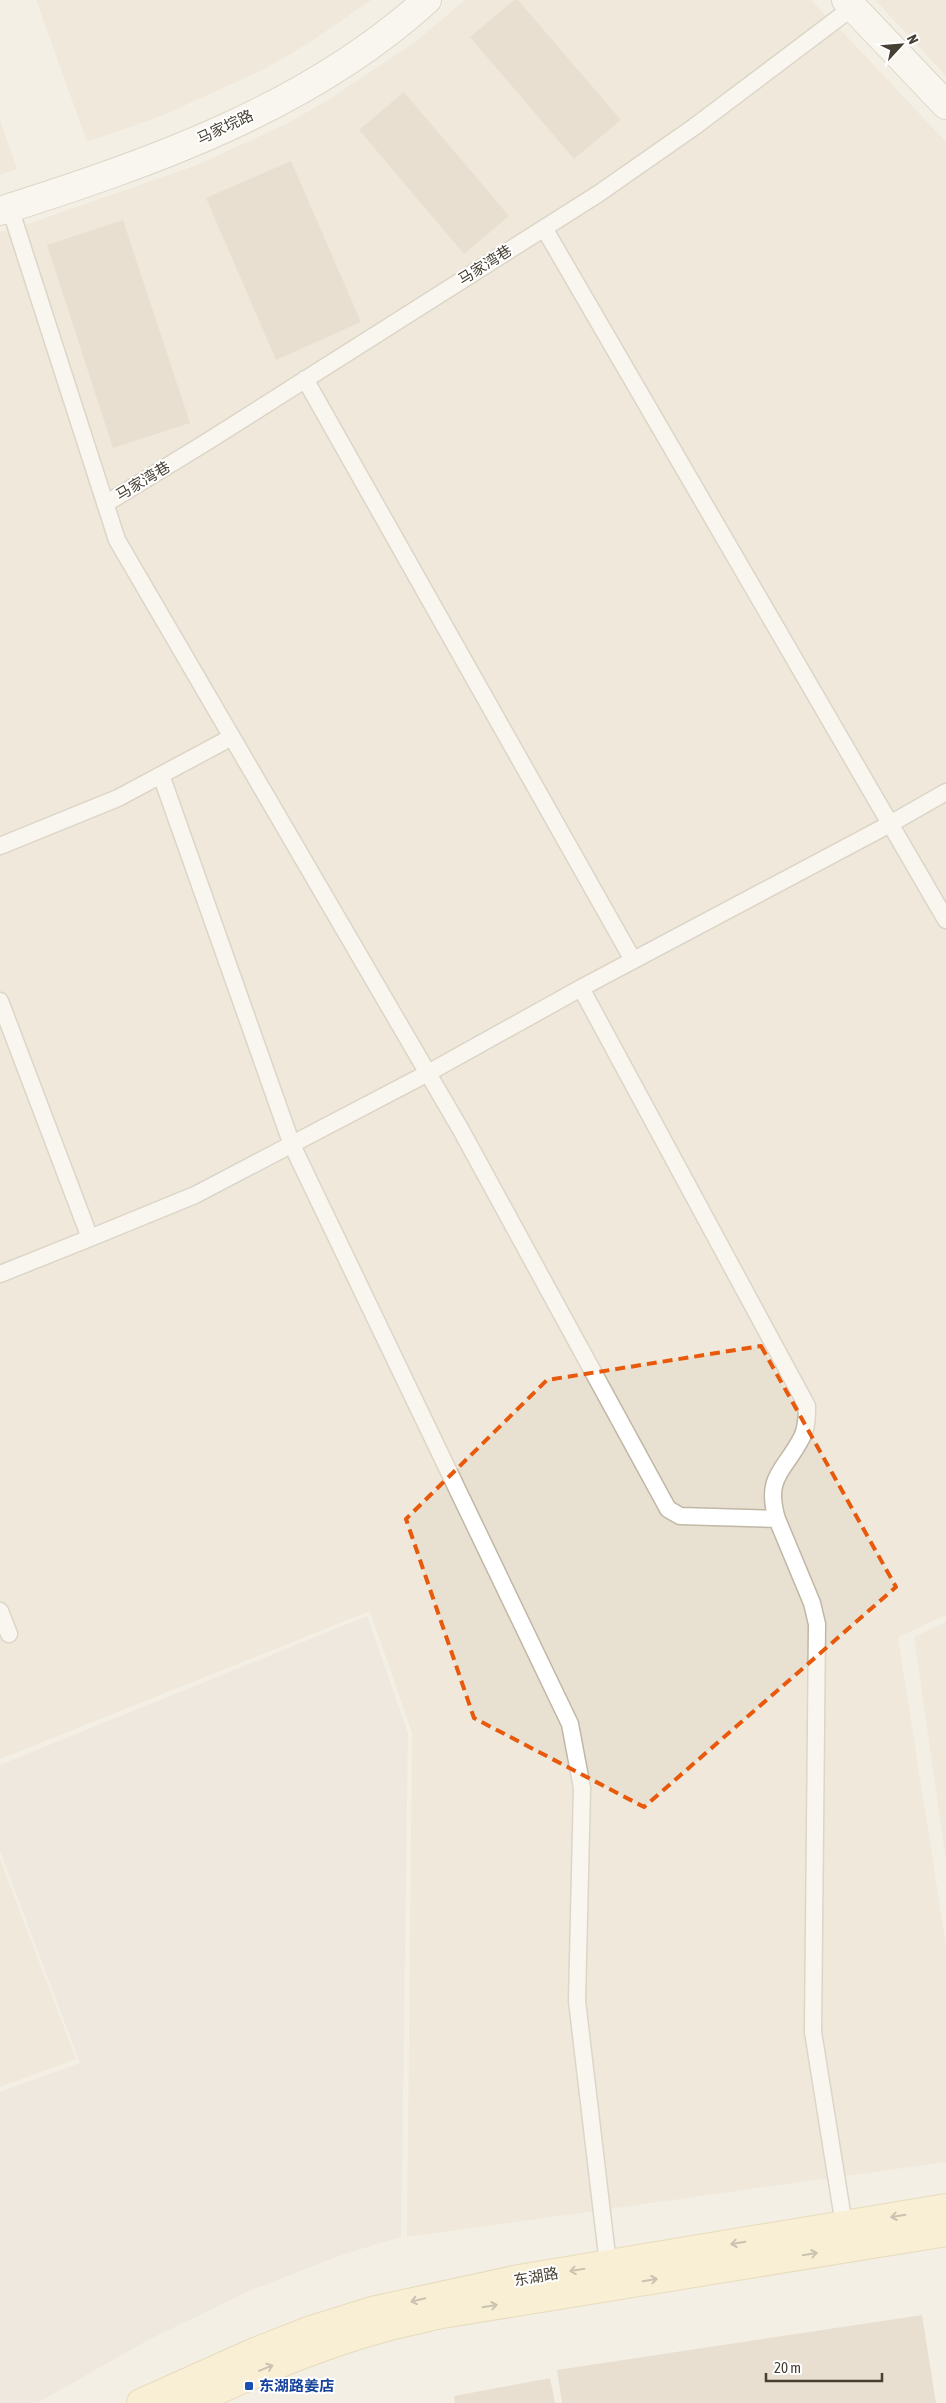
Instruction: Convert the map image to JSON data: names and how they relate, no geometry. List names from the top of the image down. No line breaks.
{"streets":{"main road":["东湖路"],"street":["马家垸路"],"lane":["马家湾巷"]},"places":{"transit":["东湖路姜店"]},"scale_bar":"20 m","north":"top right"}
